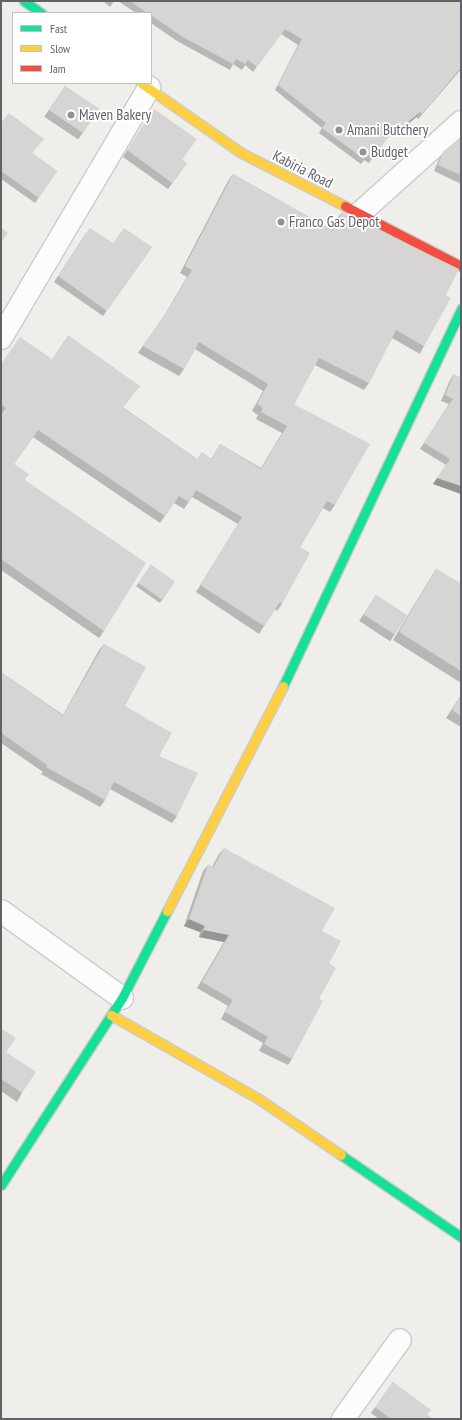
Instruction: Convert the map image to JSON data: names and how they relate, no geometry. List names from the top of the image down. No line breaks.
{"streets":{"street":["Kabiria Road"]},"places":["Maven Bakery","Amani Butchery","Budget","Franco Gas Depot"],"legend":["Fast","Slow","Jam"]}
